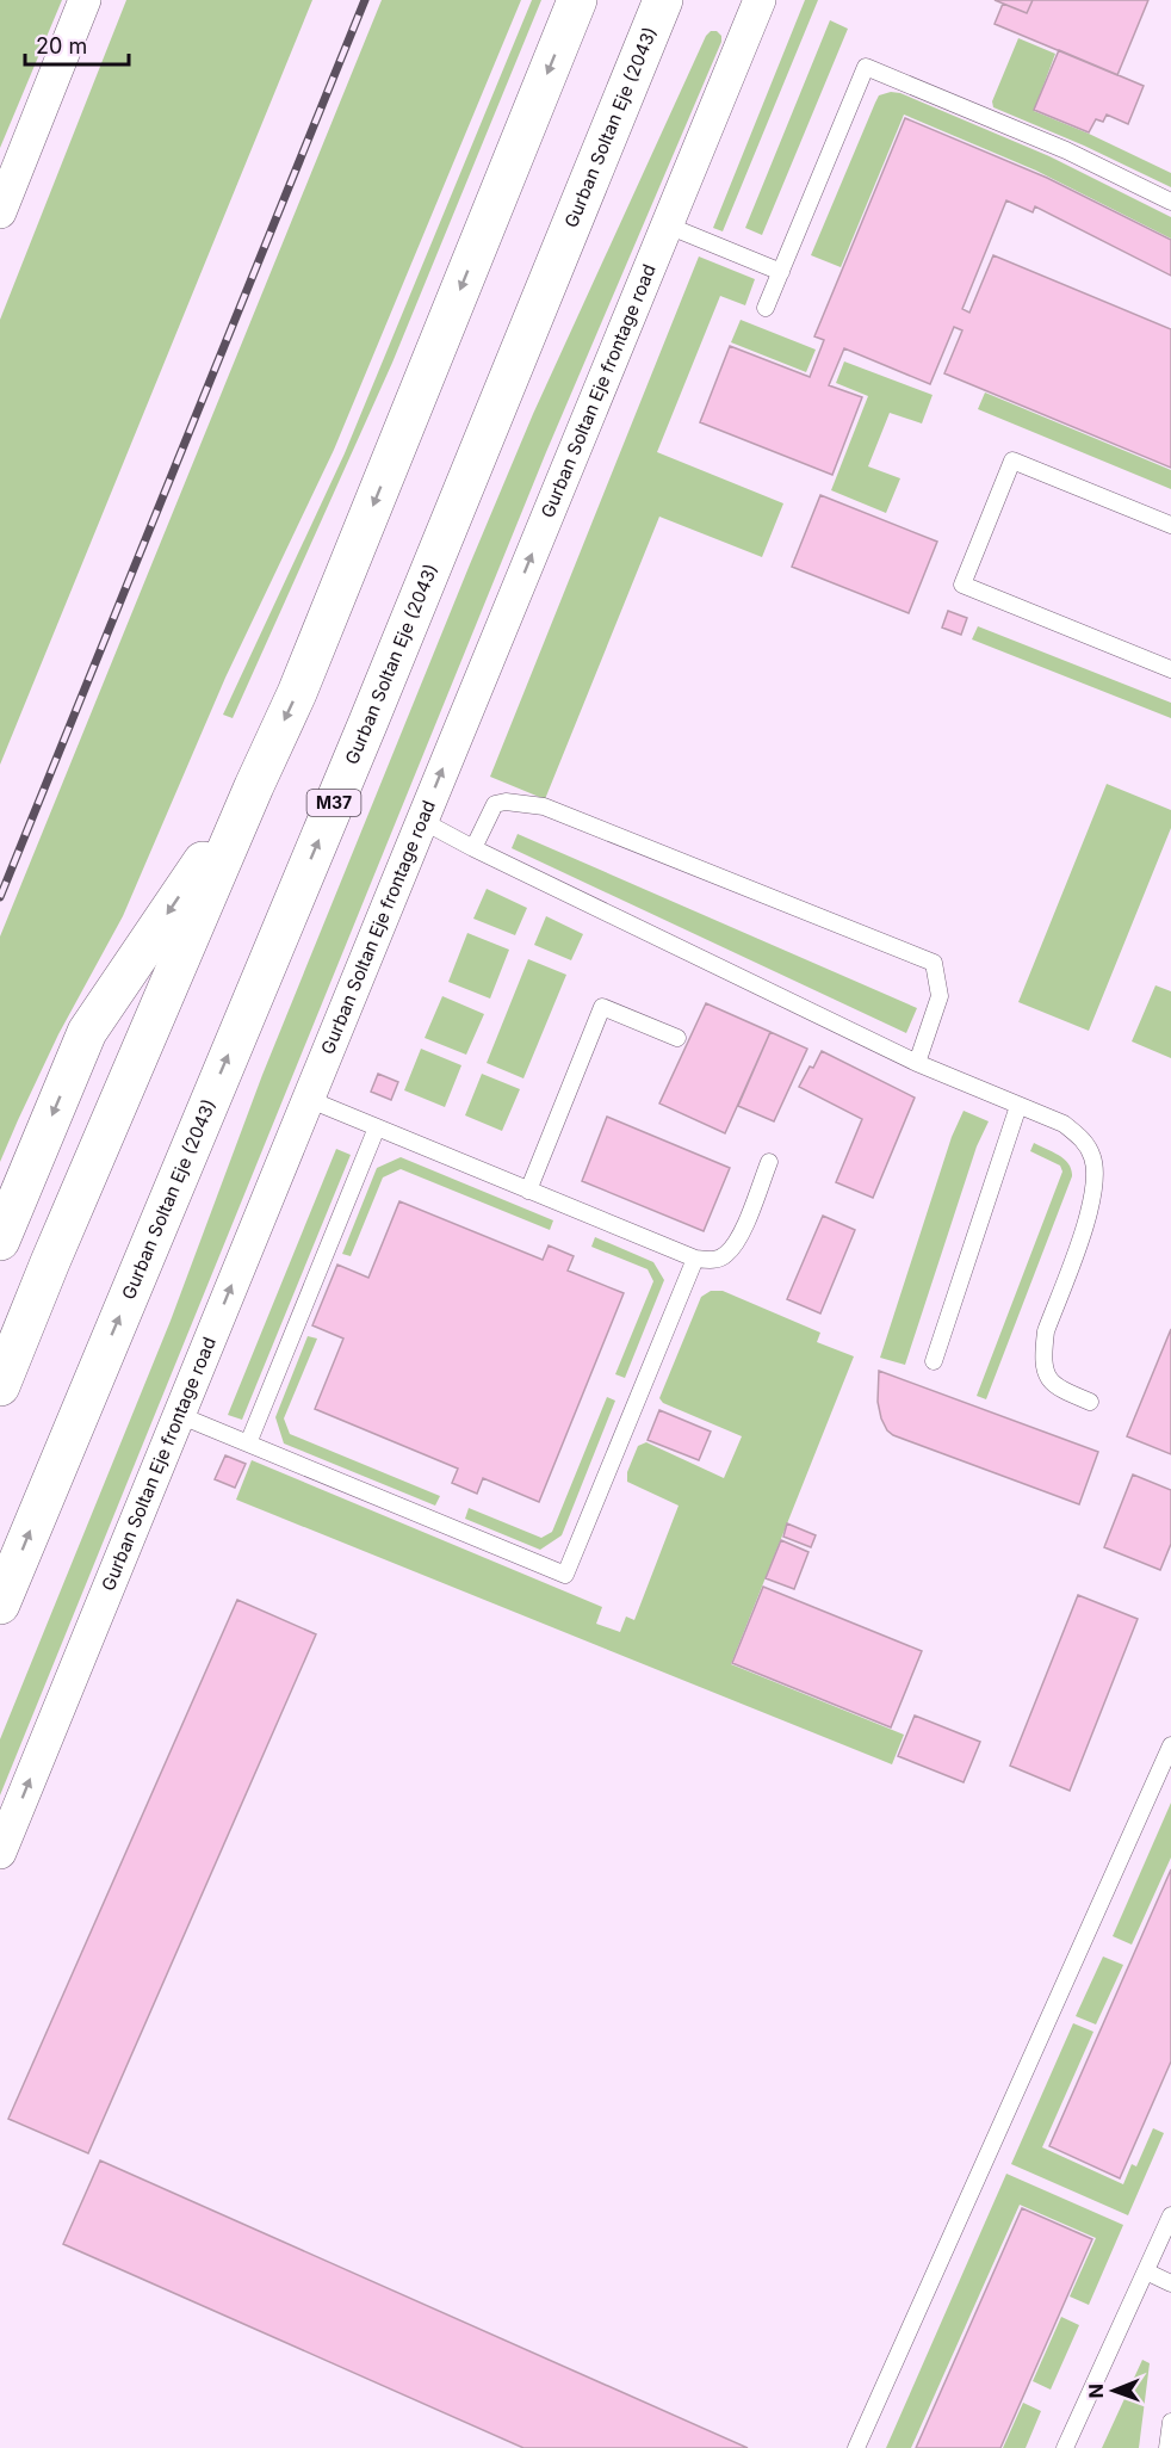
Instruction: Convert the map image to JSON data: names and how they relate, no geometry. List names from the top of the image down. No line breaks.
{"streets":{"highway":["Gurban Soltan Eje (2043)","M37"],"street":["Gurban Soltan Eje frontage road"]},"one_way":["Gurban Soltan Eje frontage road"],"scale_bar":"20 m","north":"left"}
